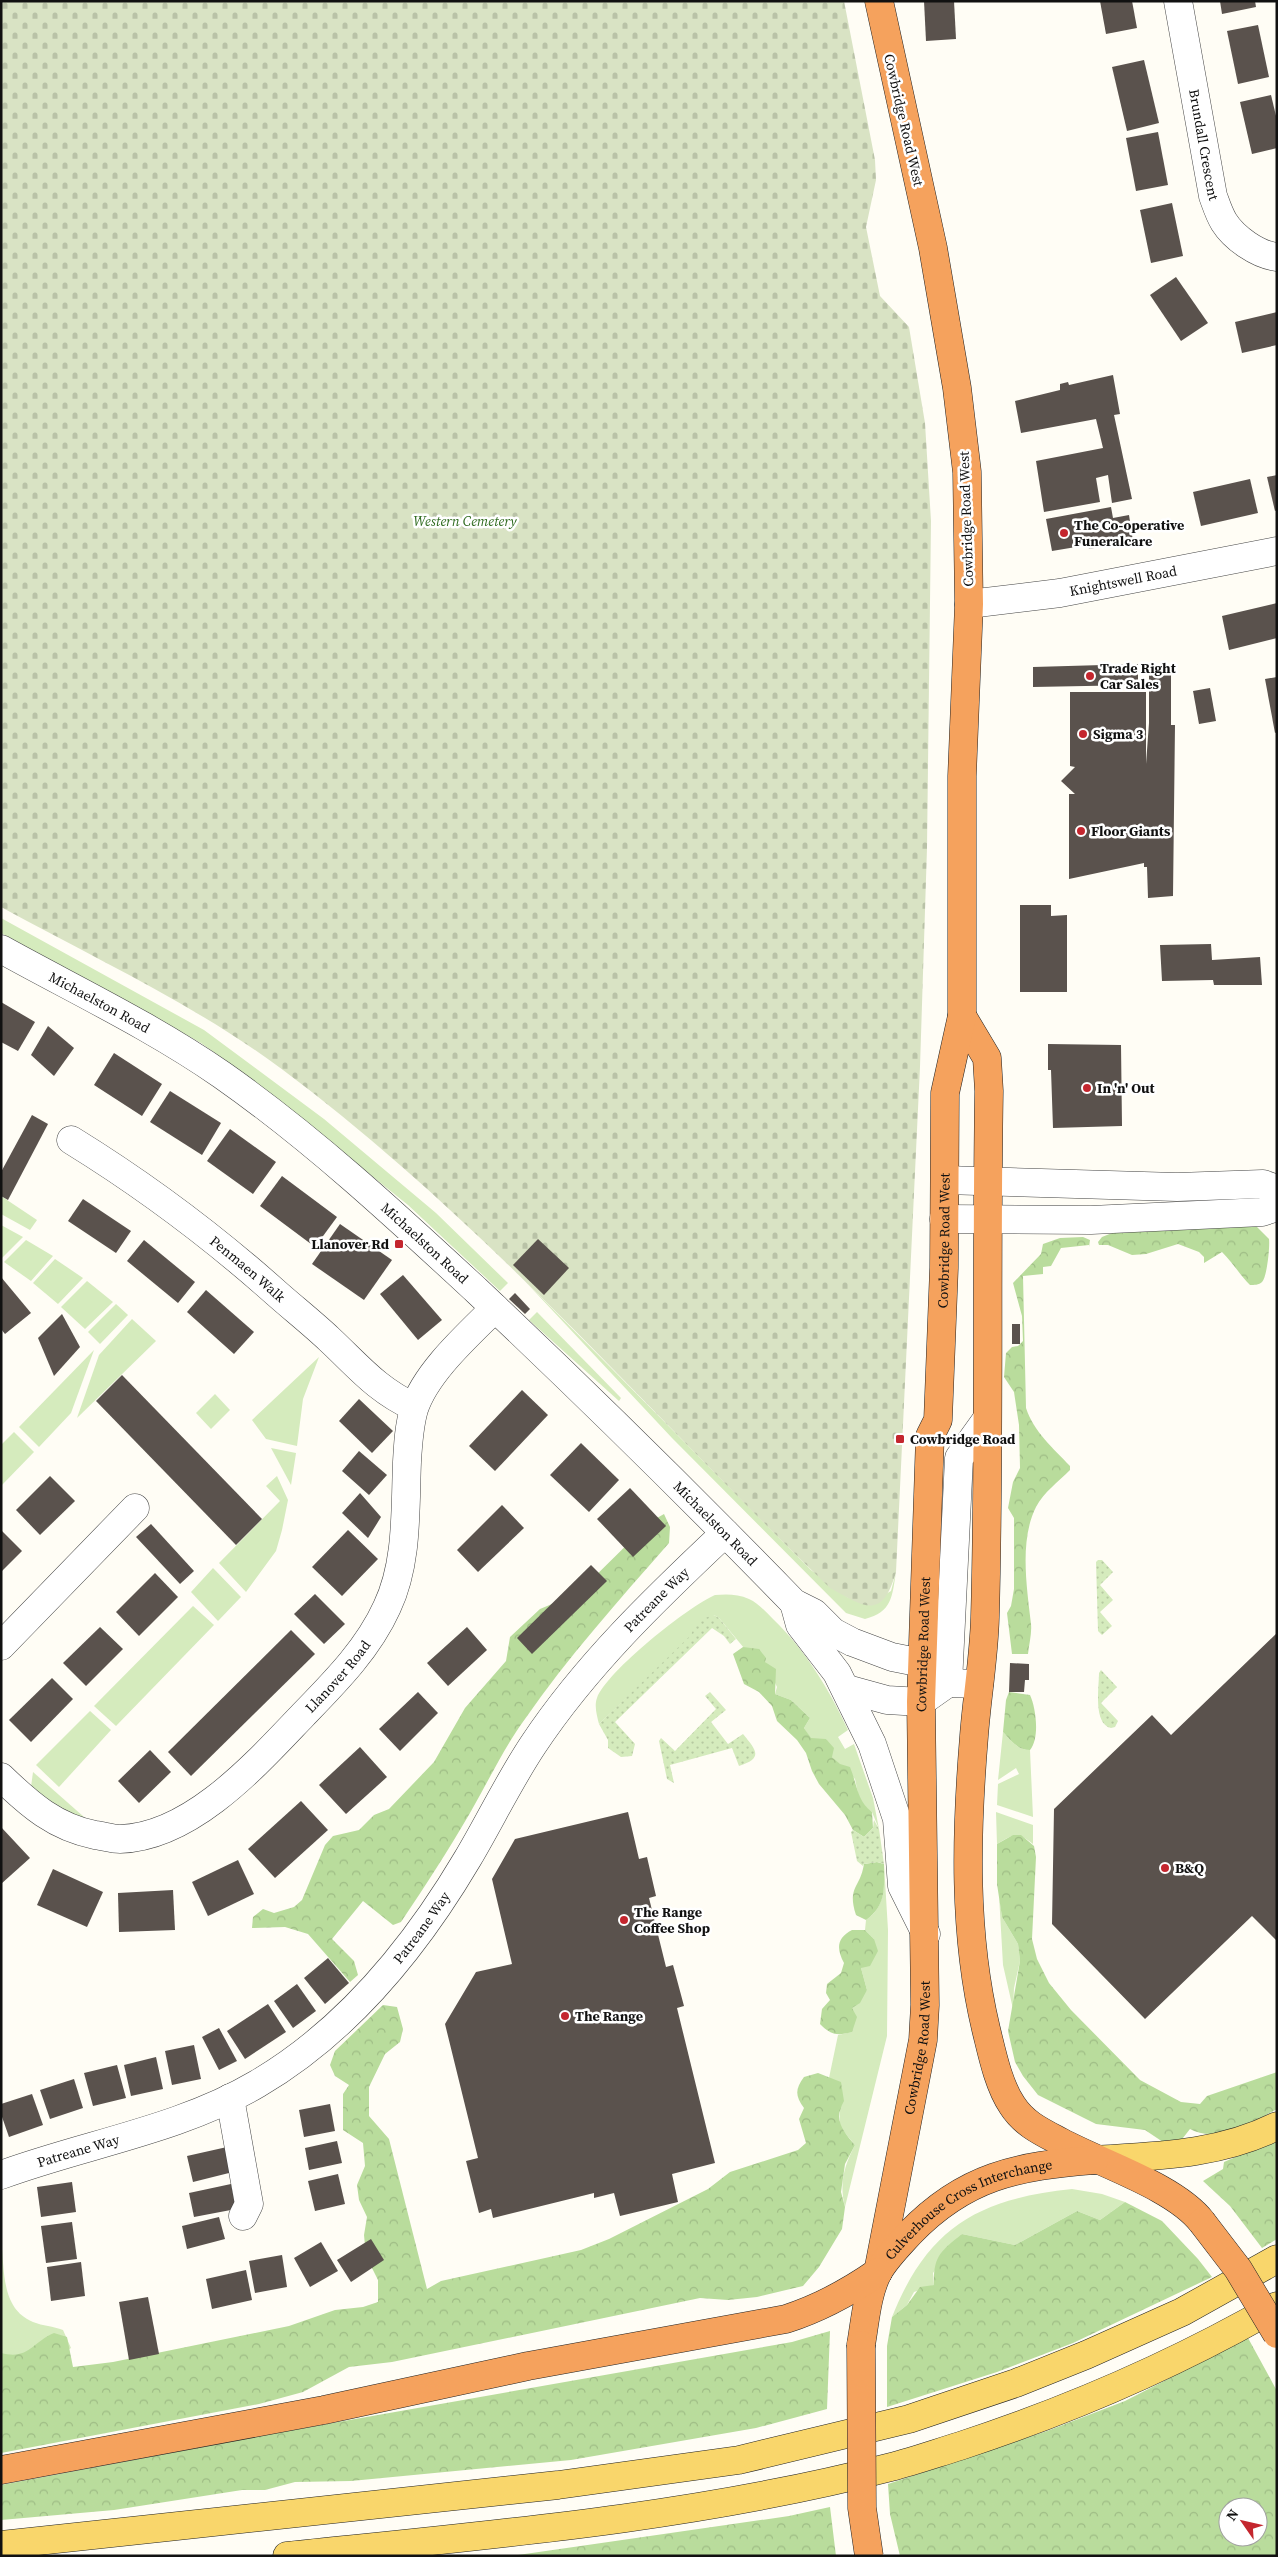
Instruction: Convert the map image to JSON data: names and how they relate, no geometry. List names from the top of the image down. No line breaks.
{"streets":{"highway":["Cowbridge Road West","Culverhouse Cross Interchange"],"street":["Brundall Crescent","Knightswell Road","Michaelston Road","Penmaen Walk","Patreane Way","Llanover Road"]},"crossings":[["Cowbridge Road West","Knightswell Road"],["Cowbridge Road West","Michaelston Road"],["Cowbridge Road West","Culverhouse Cross Interchange"],["Michaelston Road","Patreane Way"],["Michaelston Road","Llanover Road"],["Penmaen Walk","Llanover Road"]],"parks":["Western Cemetery"],"places":{"other":["The Co-operative Funeralcare","Trade Right Car Sales","Sigma 3","Floor Giants","In 'n' Out","B&Q","The Range Coffee Shop","The Range"],"transit":["Llanover Rd","Cowbridge Road"]},"north":"top left"}
